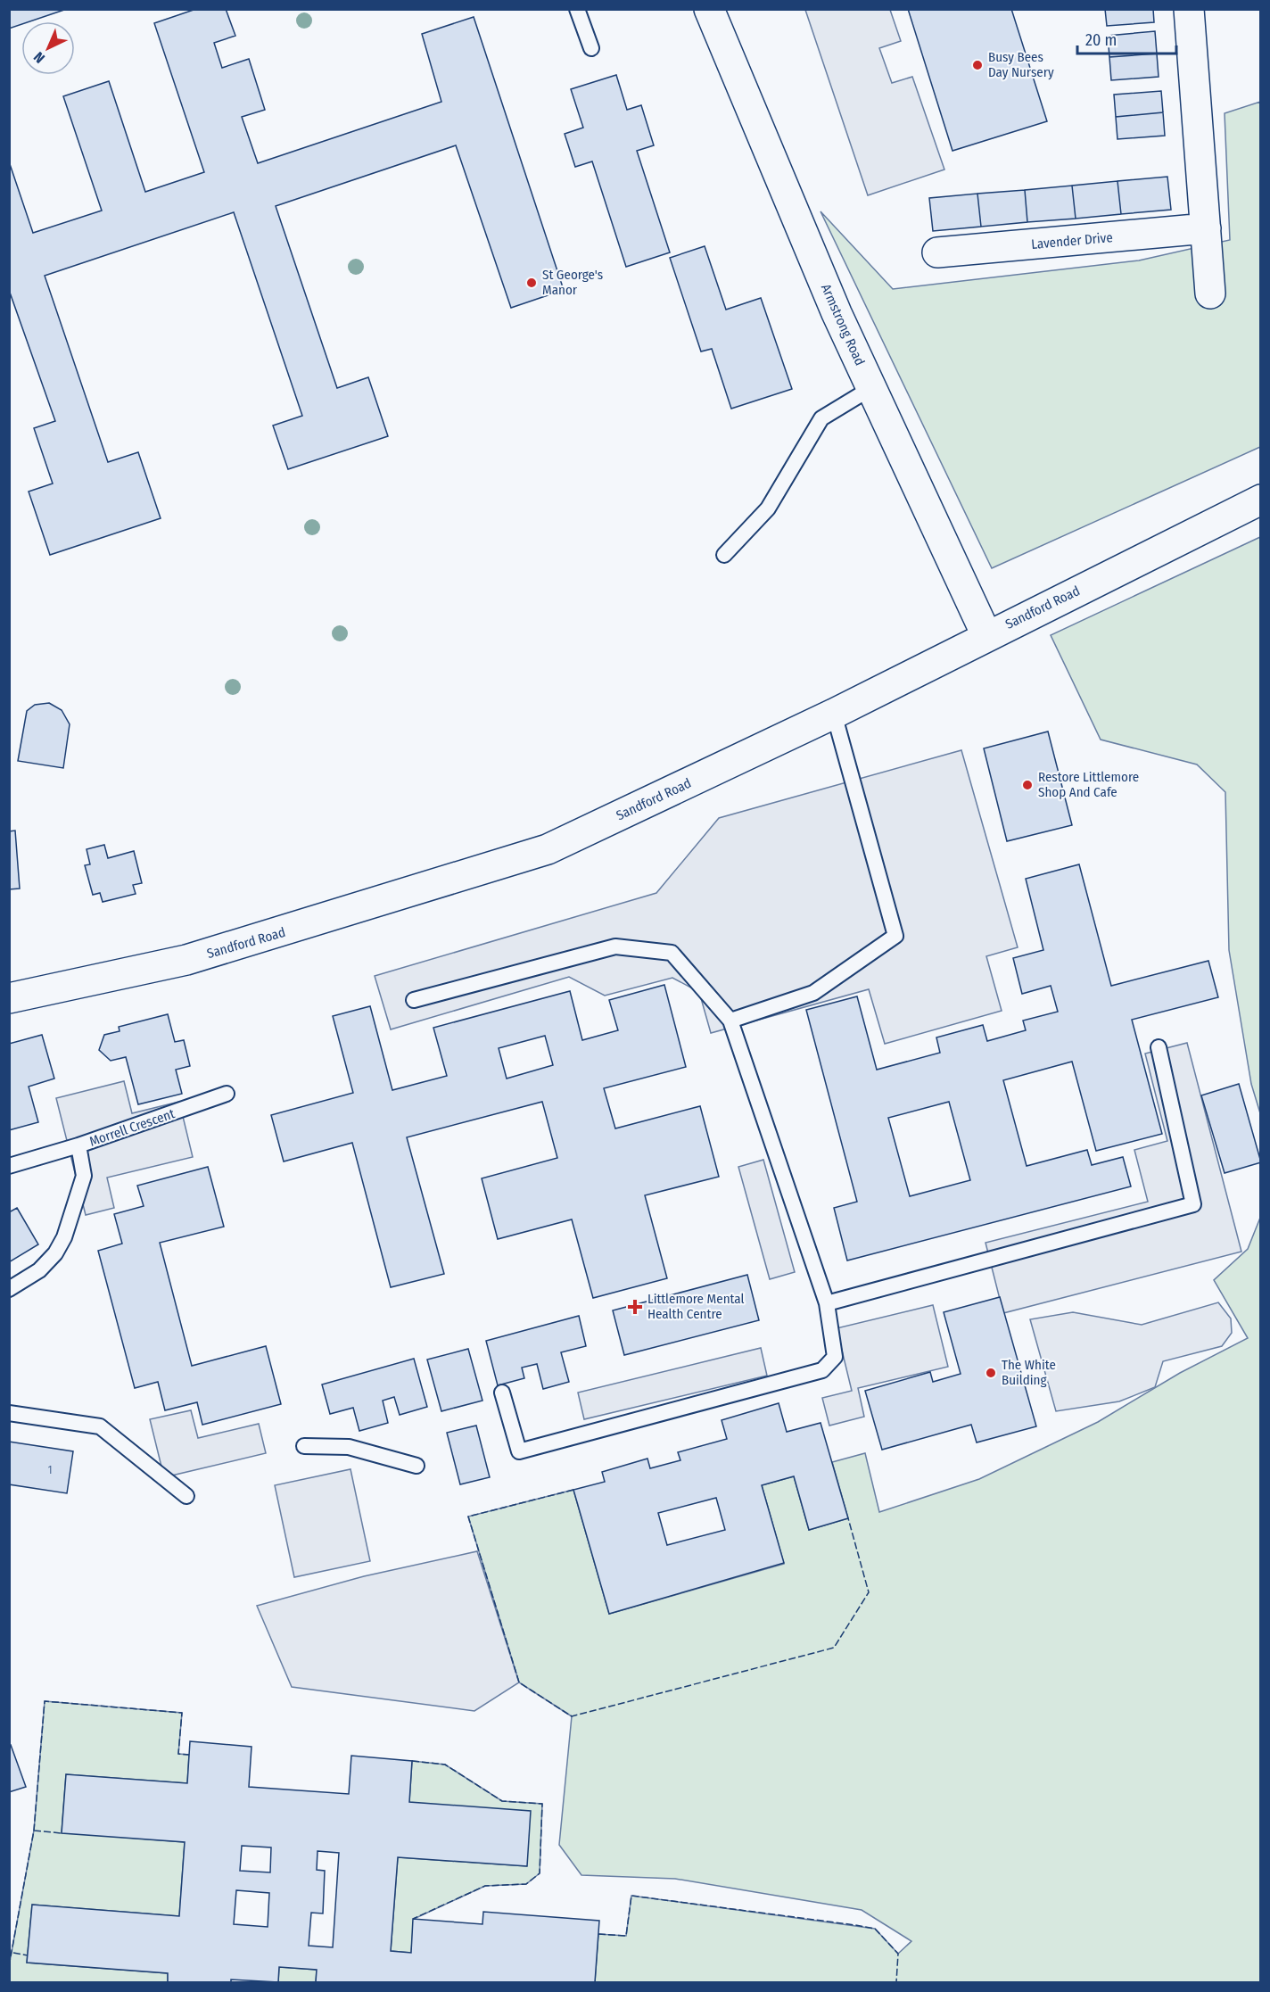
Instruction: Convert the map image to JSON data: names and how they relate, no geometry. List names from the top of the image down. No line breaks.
{"streets":{"street":["Lavender Drive","Armstrong Road","Sandford Road"],"lane":["Morrell Crescent"]},"crossings":[["Armstrong Road","Sandford Road"]],"places":{"other":["Busy Bees Day Nursery","St George's Manor","Restore Littlemore Shop And Cafe","The White Building"],"health":["Littlemore Mental Health Centre"]},"house_numbers":["1"],"scale_bar":"20 m","north":"bottom left"}
